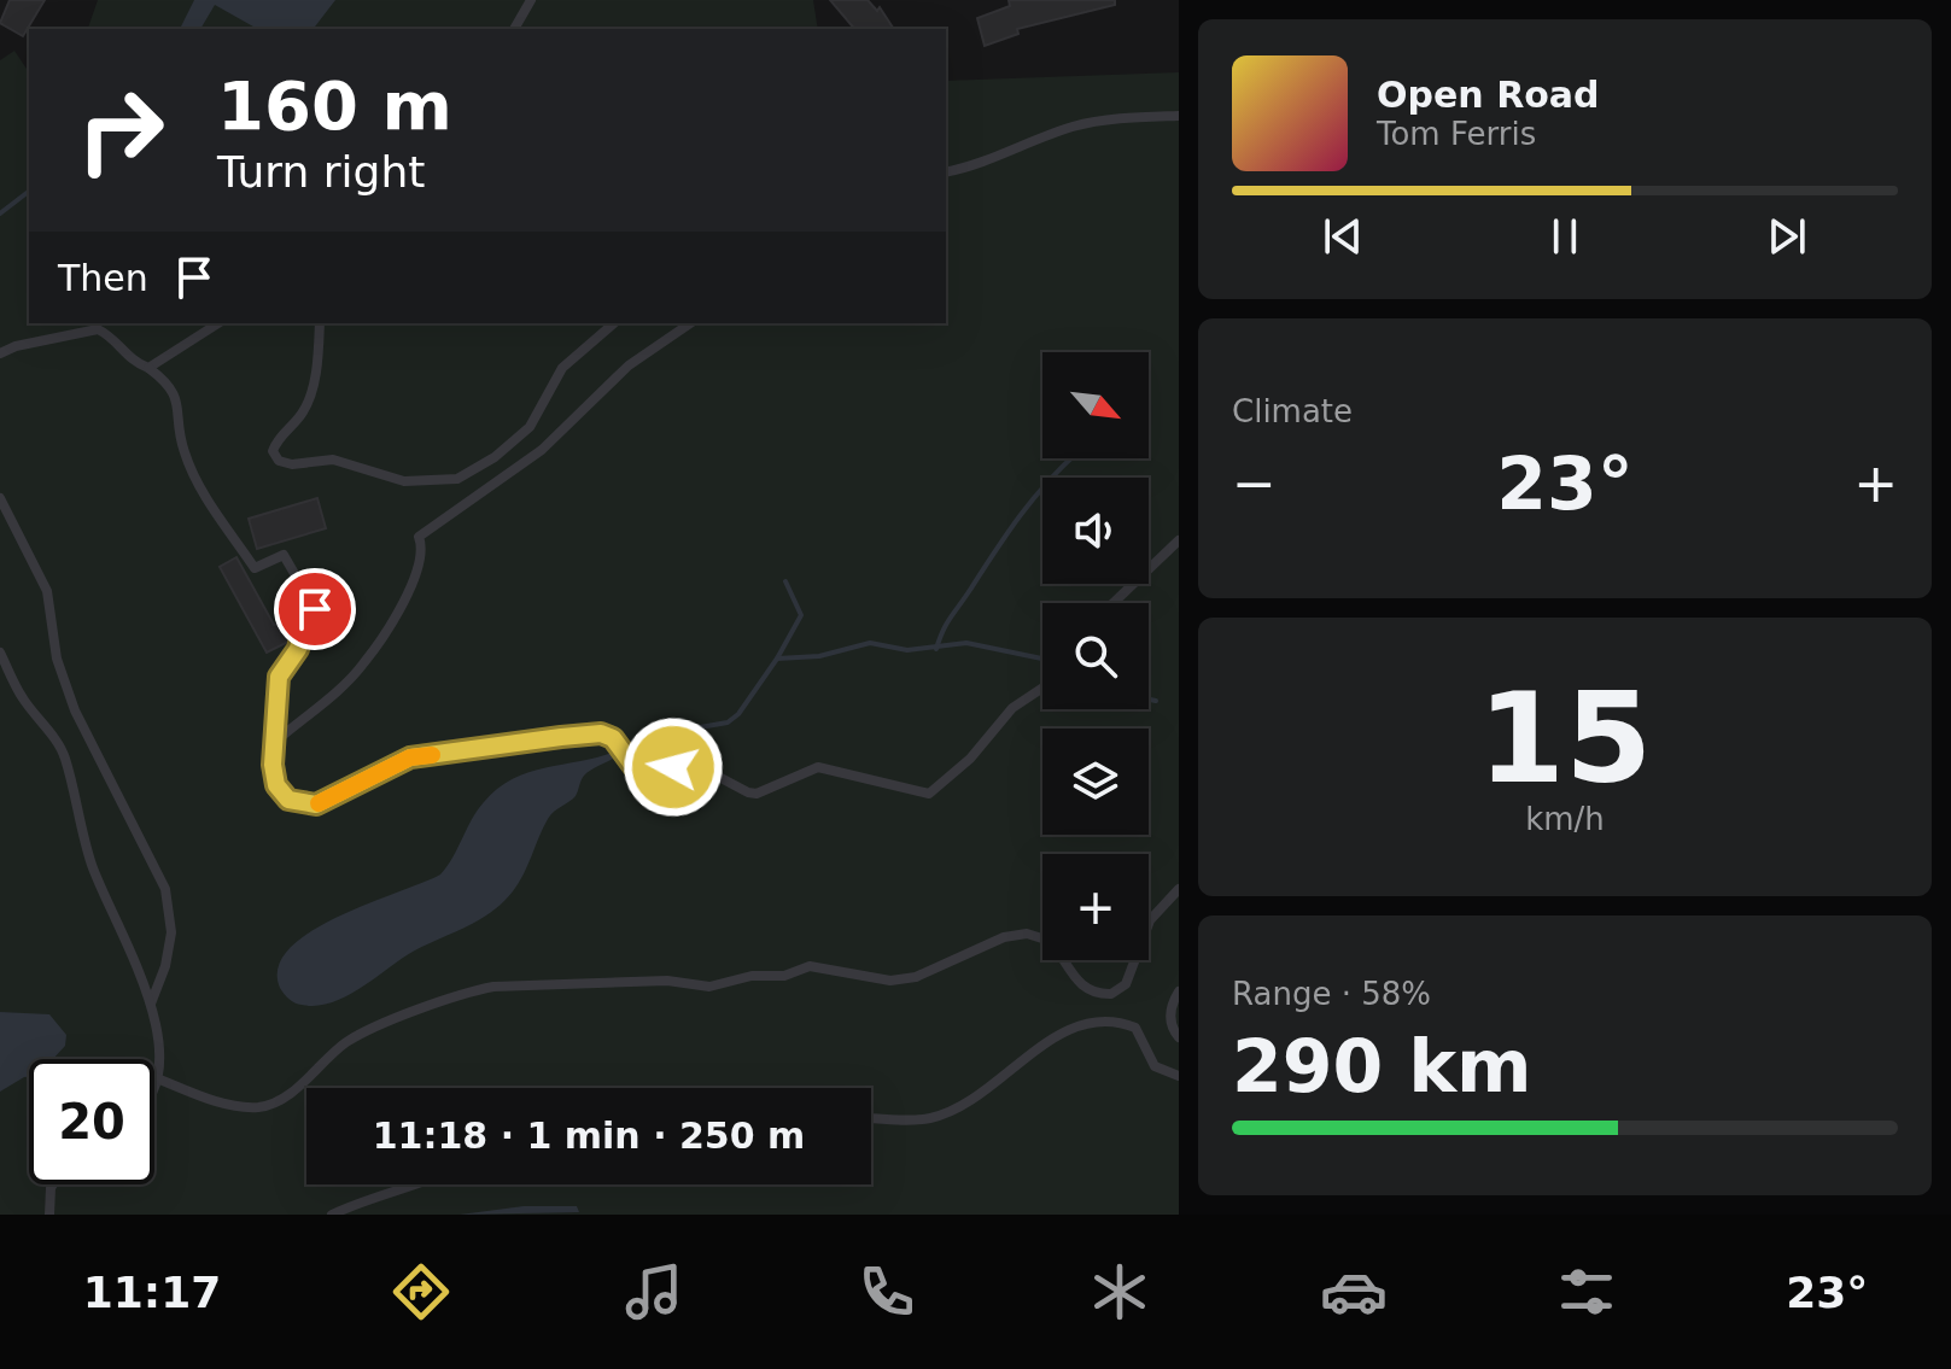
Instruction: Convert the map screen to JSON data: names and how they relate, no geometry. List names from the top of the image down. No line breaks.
{"north":"bottom right","page":{"turn":["160 m","Turn right"],"song":["Open Road","Tom Ferris"],"then":"Then","tile":["Climate",["15","km/h"],["Range · 58%","290 km"]],"map_buttons":"+","heat":["−","23°","+"],"limit":"20","trip":"11:18 · 1 min · 250 m","tabs":["11:17","23°"]}}
